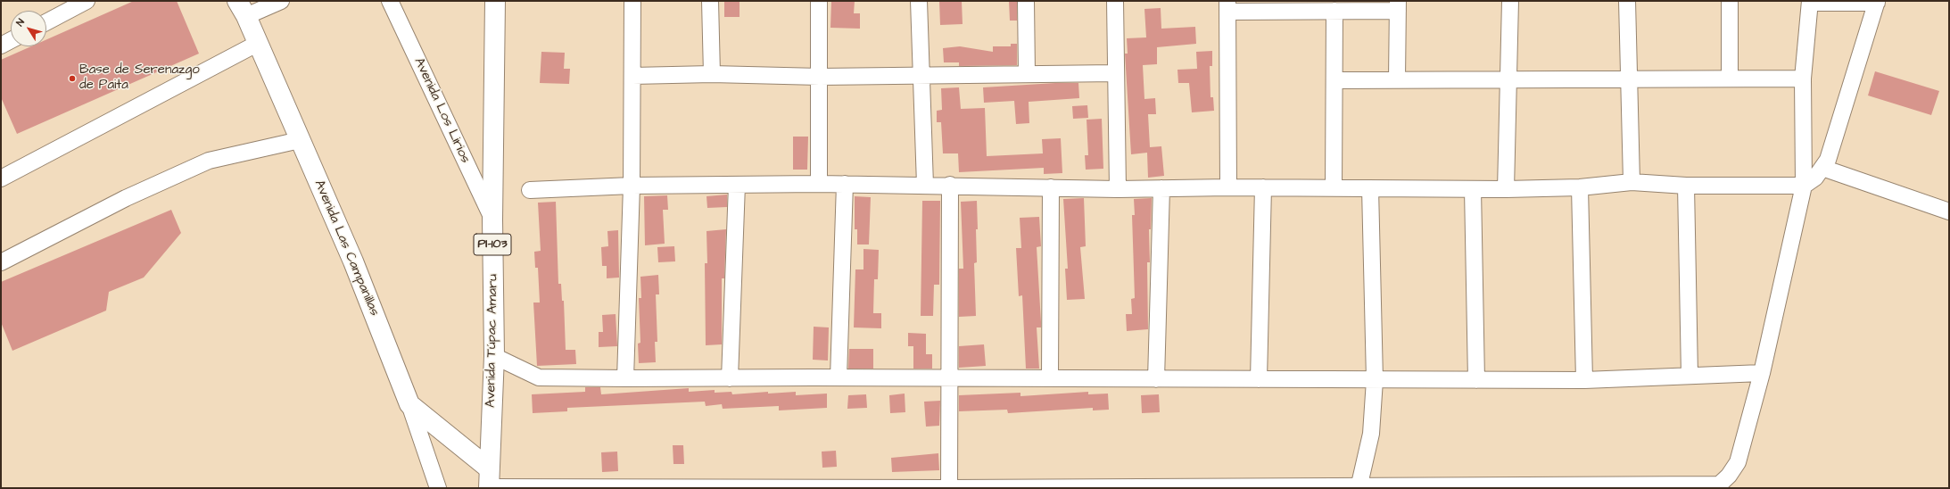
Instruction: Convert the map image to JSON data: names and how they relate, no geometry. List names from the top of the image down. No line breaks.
{"streets":{"street":["Avenida Los Lirios","PI-103","Avenida Las Campanillas","Avenida Túpac Amaru"]},"crossings":[["Avenida Los Lirios","Avenida Túpac Amaru"],["Avenida Las Campanillas","Avenida Túpac Amaru"]],"places":["Base de Serenazgo de Paita"],"north":"top left"}
